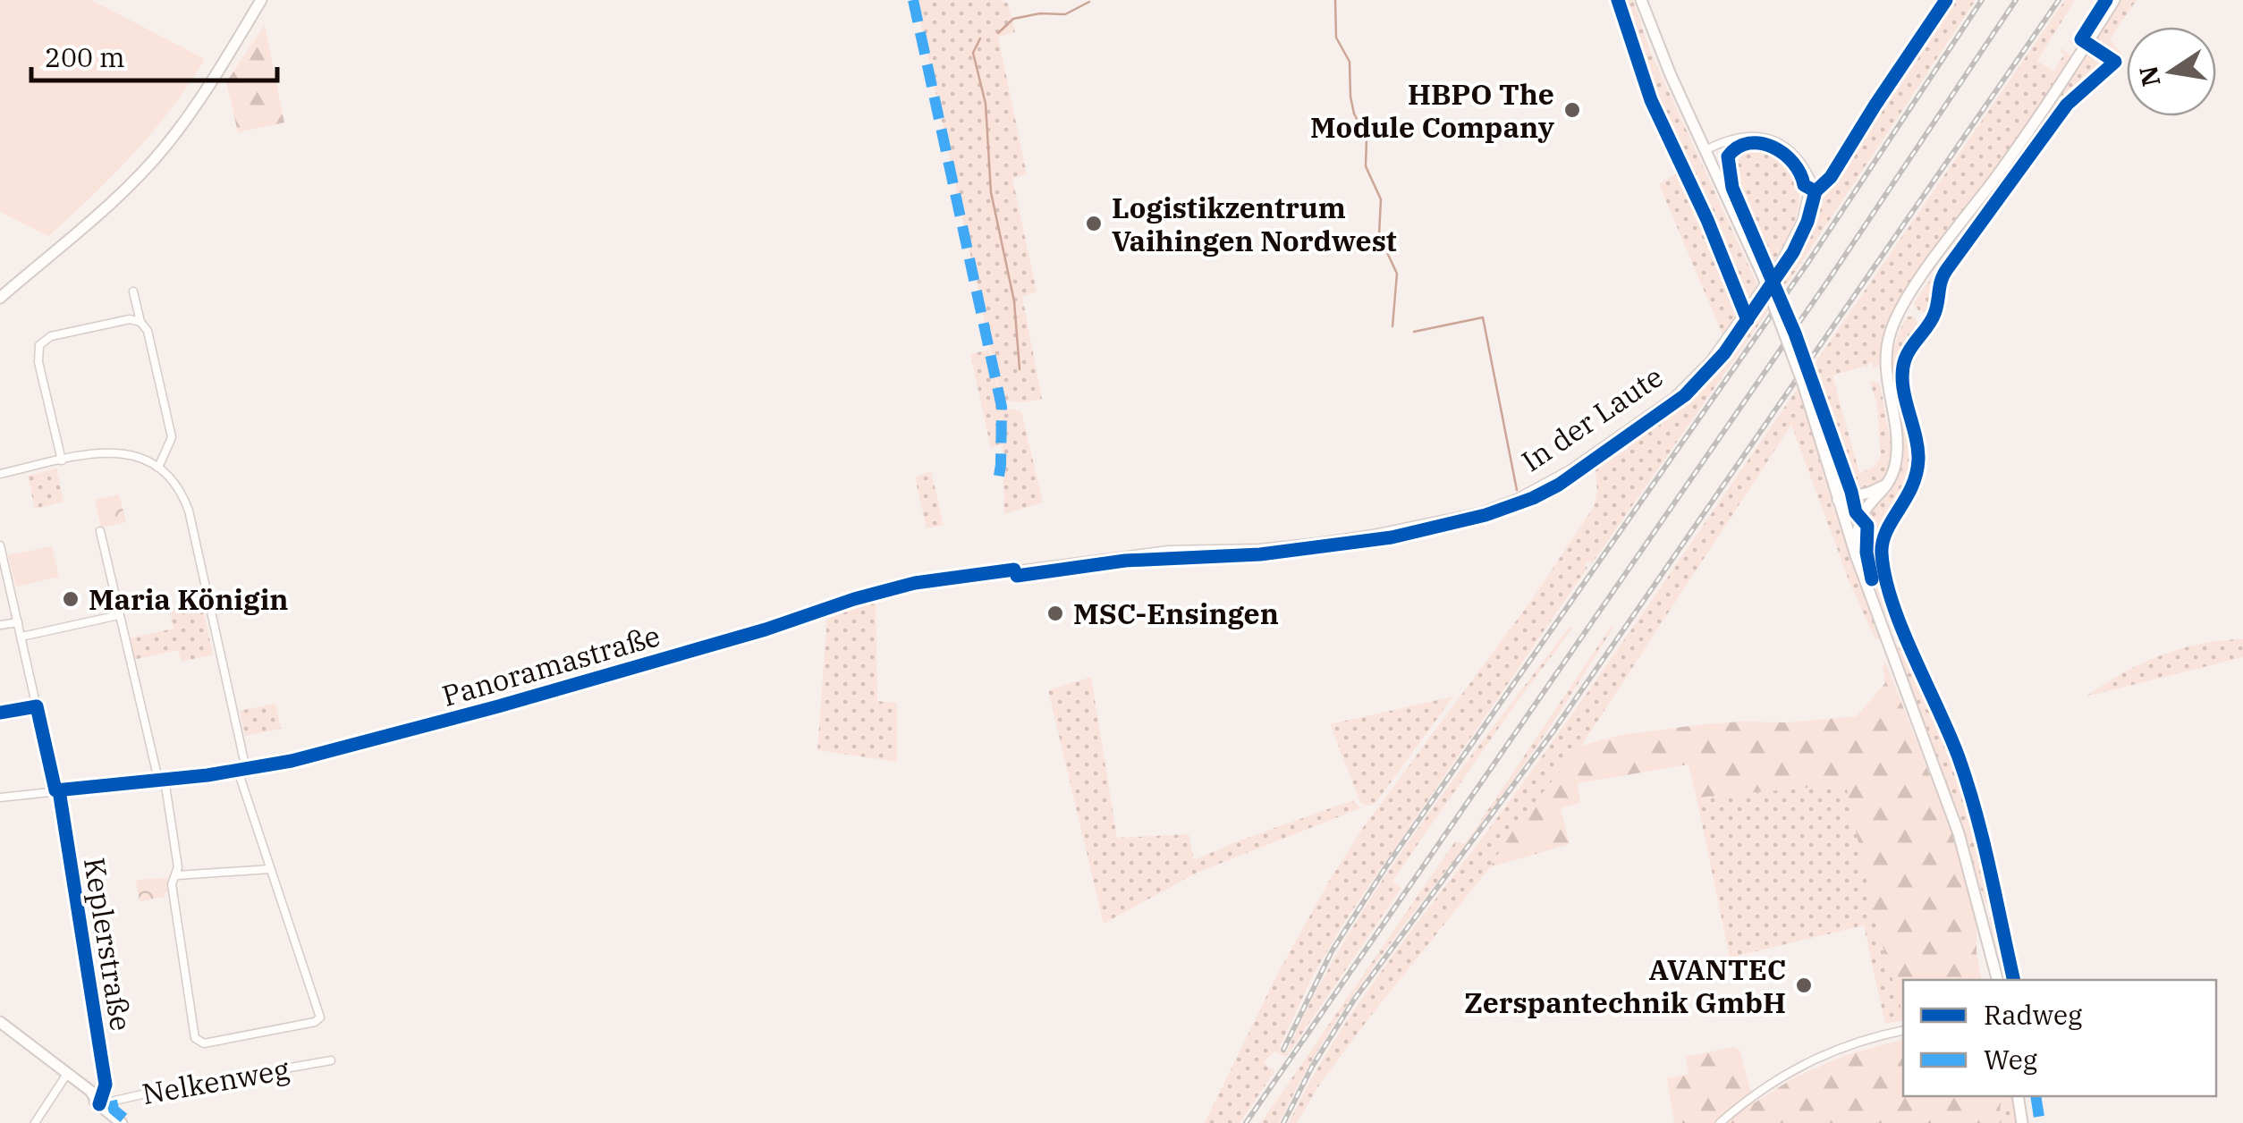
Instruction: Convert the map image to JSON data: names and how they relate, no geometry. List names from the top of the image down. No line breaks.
{"streets":{"street":["In der Laute","Panoramastraße","Keplerstraße","Nelkenweg"]},"crossings":[["In der Laute","Panoramastraße"],["Panoramastraße","Keplerstraße"],["Keplerstraße","Nelkenweg"]],"places":["HBPO The Module Company","Logistikzentrum Vaihingen Nordwest","Maria Königin","MSC-Ensingen","AVANTEC Zerspantechnik GmbH"],"legend":["Radweg","Weg"],"scale_bar":"200 m","north":"left"}
